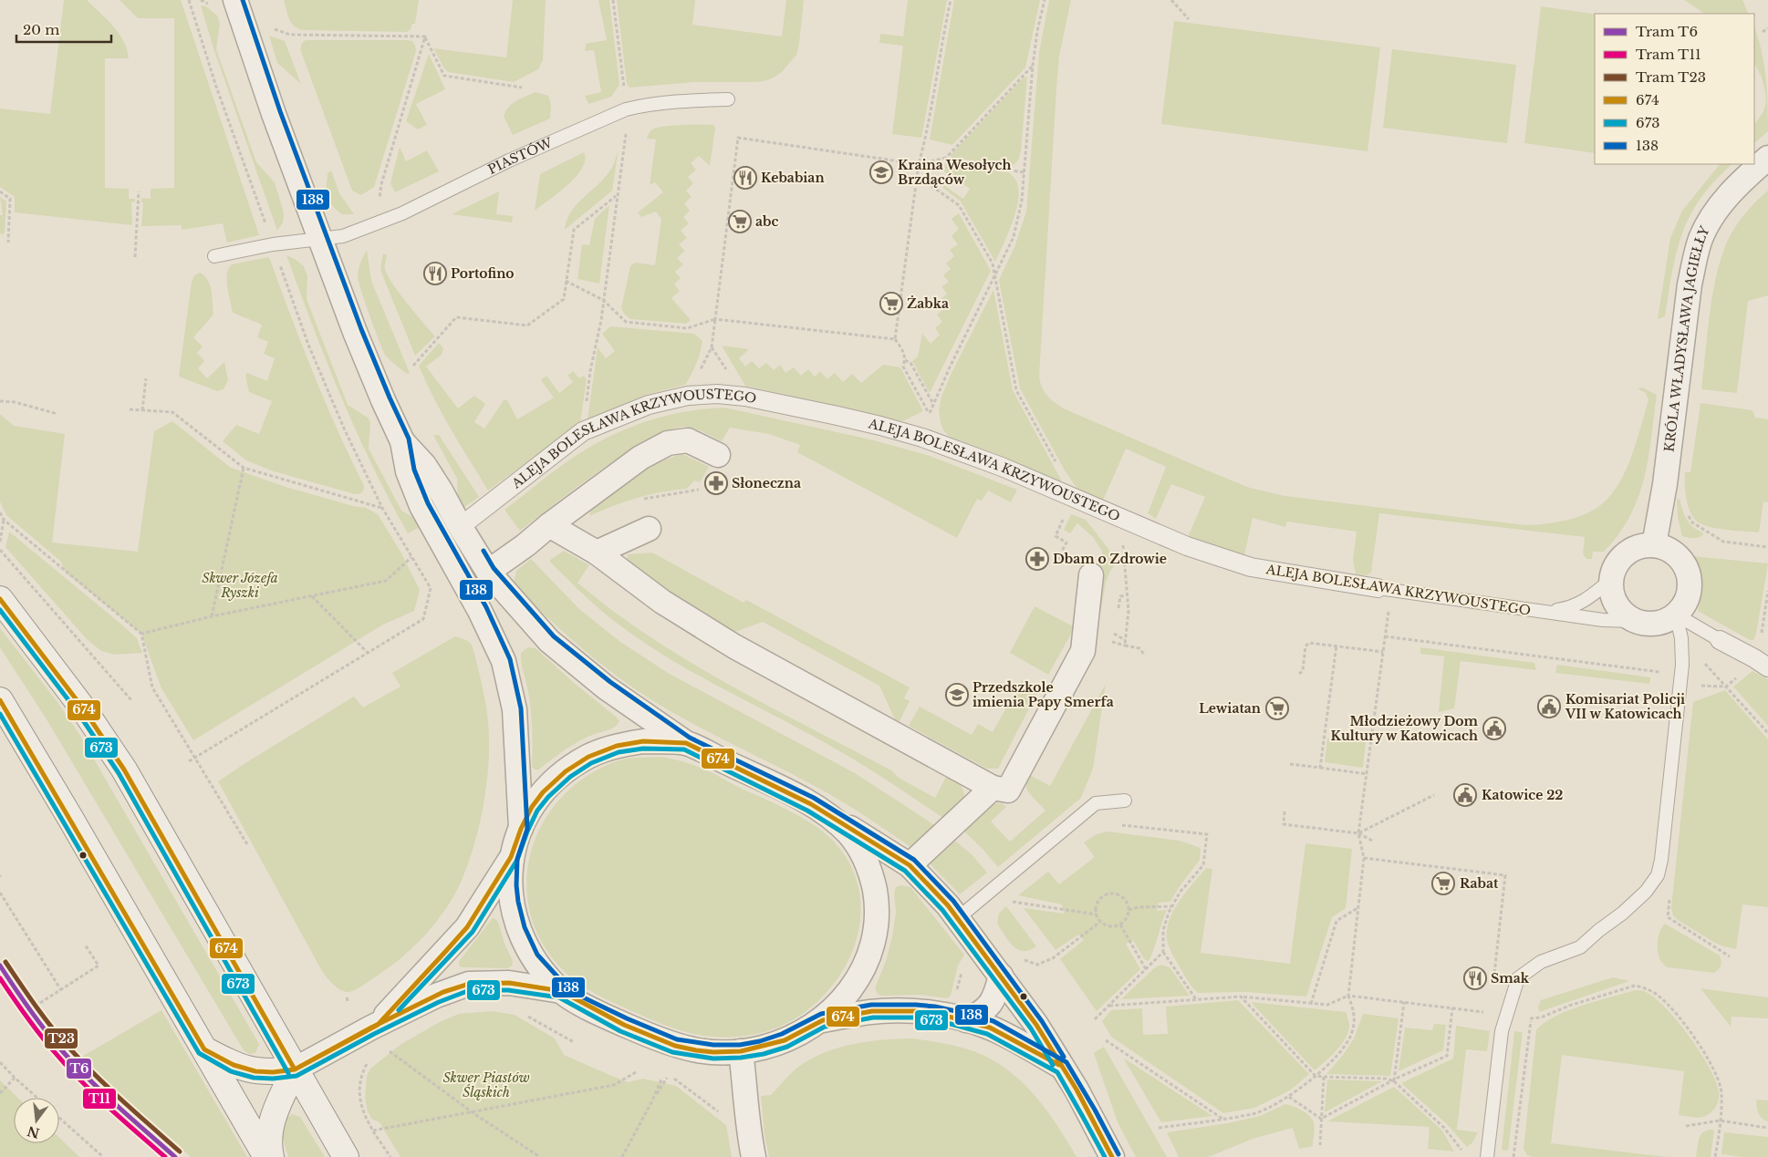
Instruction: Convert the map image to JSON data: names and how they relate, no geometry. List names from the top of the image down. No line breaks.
{"streets":{"street":["KRÓLA WŁADYSŁAWA JAGIEŁŁY","ALEJA BOLESŁAWA KRZYWOUSTEGO"],"lane":["PIASTÓW"]},"crossings":[["KRÓLA WŁADYSŁAWA JAGIEŁŁY","ALEJA BOLESŁAWA KRZYWOUSTEGO"]],"parks":["Skwer Józefa Ryszki","Skwer Piastów Śląskich"],"places":{"school or university":["Kraina Wesołych Brzdąców","Przedszkole imienia Papy Smerfa"],"restaurant":["Kebabian","Portofino","Smak"],"supermarket":["abc","Żabka","Lewiatan","Rabat"],"pharmacy":["Słoneczna","Dbam o Zdrowie"],"public building":["Komisariat Policji VII w Katowicach","Młodzieżowy Dom Kultury w Katowicach","Katowice 22"]},"lines":["transit line 138","transit line 674","transit line 673","tram line T23","tram line T6","tram line T11"],"legend":["Tram T6","Tram T11","Tram T23","674","673","138"],"scale_bar":"20 m","north":"bottom"}
